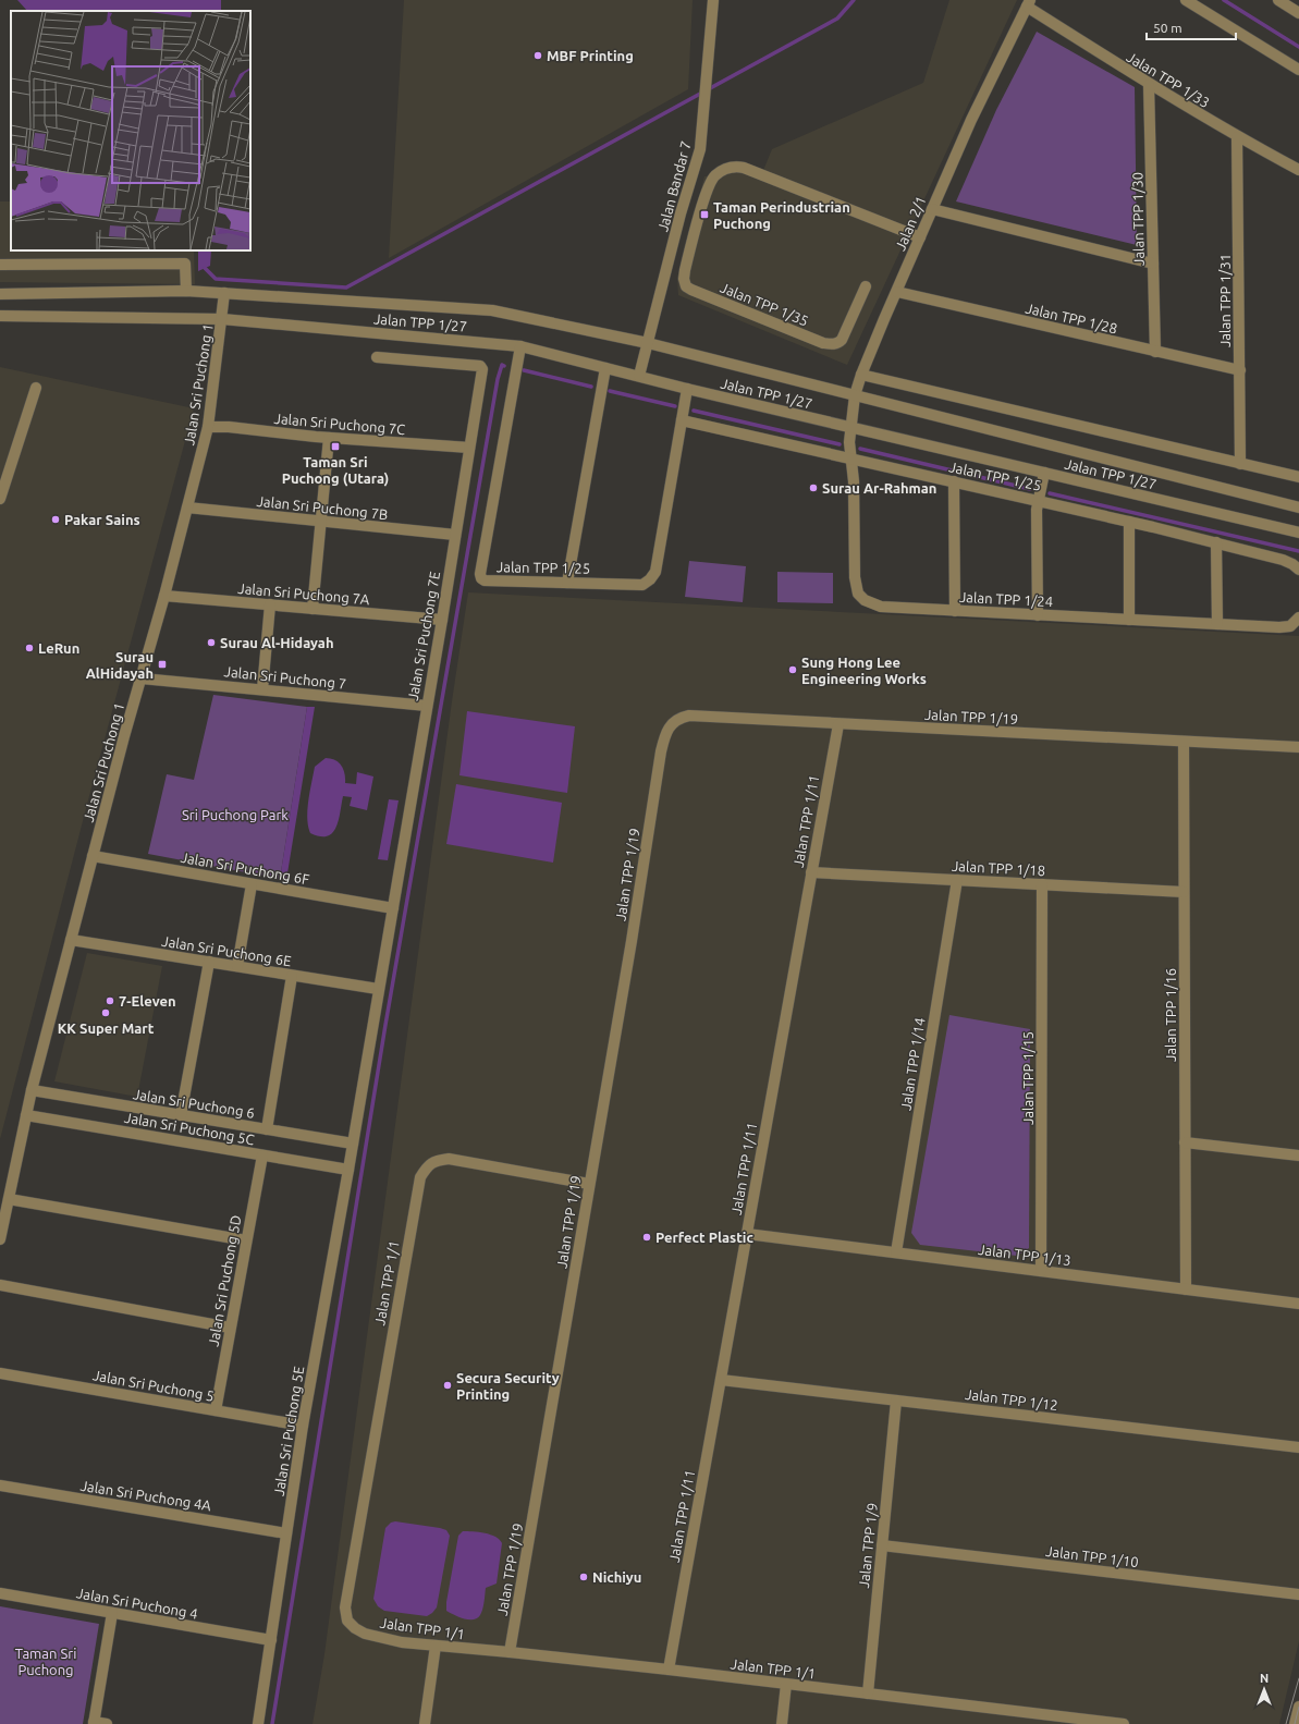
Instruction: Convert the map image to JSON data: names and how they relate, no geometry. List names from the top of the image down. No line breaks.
{"streets":{"street":["Jalan TPP 1/33","Jalan Bandar 7","Jalan TPP 1/30","Jalan 2/1","Jalan TPP 1/31","Jalan TPP 1/35","Jalan TPP 1/28","Jalan TPP 1/27","Jalan Sri Puchong 1","Jalan Sri Puchong 7C","Jalan TPP 1/25","Jalan Sri Puchong 7B","Jalan Sri Puchong 7A","Jalan TPP 1/24","Jalan Sri Puchong 7E","Jalan Sri Puchong 7","Jalan TPP 1/19","Jalan TPP 1/11","Jalan Sri Puchong 6F","Jalan TPP 1/18","Jalan Sri Puchong 6E","Jalan TPP 1/16","Jalan TPP 1/14","Jalan TPP 1/15","Jalan Sri Puchong 6","Jalan Sri Puchong 5C","Jalan TPP 1/13","Jalan Sri Puchong 5D","Jalan TPP 1/1","Jalan Sri Puchong 5","Jalan TPP 1/12","Jalan Sri Puchong 5E","Jalan Sri Puchong 4A","Jalan TPP 1/9","Jalan TPP 1/10","Jalan Sri Puchong 4"]},"crossings":[["Jalan TPP 1/33","Jalan TPP 1/30"],["Jalan TPP 1/33","Jalan 2/1"],["Jalan TPP 1/33","Jalan TPP 1/31"],["Jalan Bandar 7","Jalan TPP 1/27"],["Jalan TPP 1/30","Jalan TPP 1/28"],["Jalan 2/1","Jalan TPP 1/35"],["Jalan 2/1","Jalan TPP 1/28"],["Jalan 2/1","Jalan TPP 1/27"],["Jalan 2/1","Jalan TPP 1/25"],["Jalan 2/1","Jalan TPP 1/24"],["Jalan TPP 1/31","Jalan TPP 1/28"],["Jalan TPP 1/27","Jalan Sri Puchong 1"],["Jalan TPP 1/27","Jalan TPP 1/25"],["Jalan Sri Puchong 1","Jalan Sri Puchong 7C"],["Jalan Sri Puchong 1","Jalan Sri Puchong 7B"],["Jalan Sri Puchong 1","Jalan Sri Puchong 7A"],["Jalan Sri Puchong 1","Jalan Sri Puchong 7"],["Jalan Sri Puchong 1","Jalan Sri Puchong 6F"],["Jalan Sri Puchong 1","Jalan Sri Puchong 6E"],["Jalan Sri Puchong 1","Jalan Sri Puchong 6"],["Jalan Sri Puchong 1","Jalan Sri Puchong 5C"],["Jalan Sri Puchong 7C","Jalan Sri Puchong 7E"],["Jalan TPP 1/25","Jalan TPP 1/24"],["Jalan Sri Puchong 7B","Jalan Sri Puchong 7E"],["Jalan Sri Puchong 7A","Jalan Sri Puchong 7E"],["Jalan Sri Puchong 7E","Jalan Sri Puchong 7"],["Jalan Sri Puchong 7E","Jalan Sri Puchong 6F"],["Jalan Sri Puchong 7E","Jalan Sri Puchong 6E"],["Jalan Sri Puchong 7E","Jalan Sri Puchong 5E"],["Jalan TPP 1/19","Jalan TPP 1/11"],["Jalan TPP 1/19","Jalan TPP 1/16"],["Jalan TPP 1/19","Jalan TPP 1/1"],["Jalan TPP 1/11","Jalan TPP 1/18"],["Jalan TPP 1/11","Jalan TPP 1/13"],["Jalan TPP 1/11","Jalan TPP 1/1"],["Jalan TPP 1/11","Jalan TPP 1/12"],["Jalan TPP 1/18","Jalan TPP 1/16"],["Jalan TPP 1/18","Jalan TPP 1/14"],["Jalan TPP 1/18","Jalan TPP 1/15"],["Jalan Sri Puchong 6E","Jalan Sri Puchong 5E"],["Jalan TPP 1/16","Jalan TPP 1/13"],["Jalan TPP 1/14","Jalan TPP 1/13"],["Jalan TPP 1/15","Jalan TPP 1/13"],["Jalan Sri Puchong 6","Jalan Sri Puchong 5E"],["Jalan Sri Puchong 5C","Jalan Sri Puchong 5D"],["Jalan Sri Puchong 5C","Jalan Sri Puchong 5E"],["Jalan Sri Puchong 5D","Jalan Sri Puchong 5"],["Jalan TPP 1/1","Jalan TPP 1/9"],["Jalan Sri Puchong 5","Jalan Sri Puchong 5E"],["Jalan TPP 1/12","Jalan TPP 1/9"],["Jalan Sri Puchong 5E","Jalan Sri Puchong 4A"],["Jalan Sri Puchong 5E","Jalan Sri Puchong 4"],["Jalan TPP 1/9","Jalan TPP 1/10"]],"parks":["Sri Puchong Park","Taman Sri Puchong"],"places":{"other":["MBF Printing","Surau Ar-Rahman","Pakar Sains","Surau Al-Hidayah","LeRun","Sung Hong Lee Engineering Works","7-Eleven","KK Super Mart","Perfect Plastic","Secura Security Printing","Nichiyu"],"transit":["Taman Perindustrian Puchong","Taman Sri Puchong (Utara)","Surau AlHidayah"]},"scale_bar":"50 m","north":"top"}
